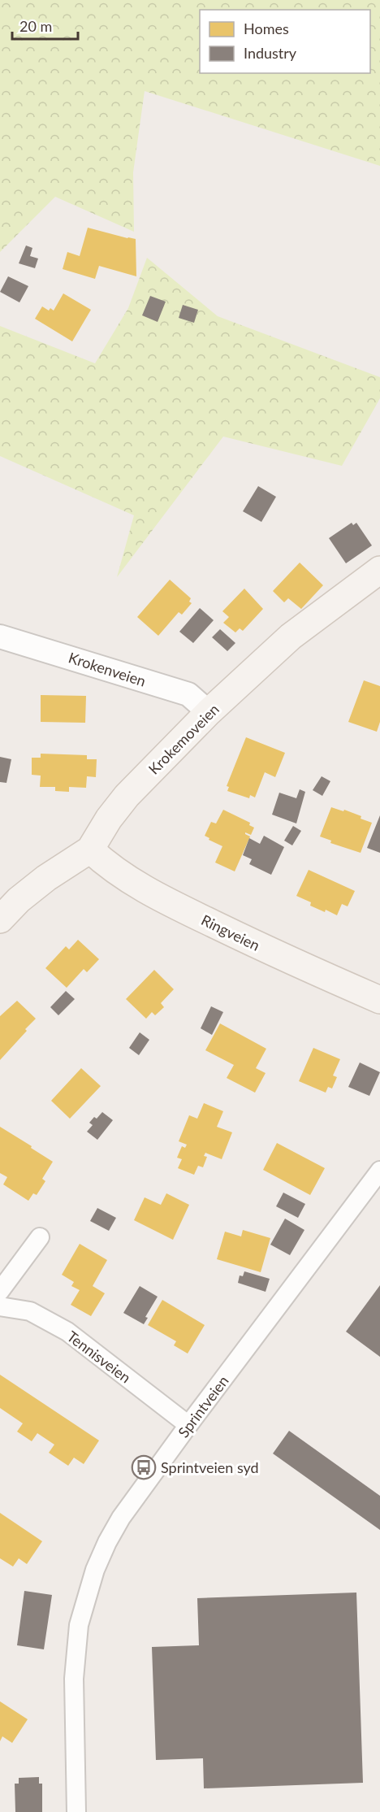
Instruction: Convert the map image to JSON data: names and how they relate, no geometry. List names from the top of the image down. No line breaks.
{"streets":{"main road":["Krokemoveien","Ringveien"],"street":["Krokenveien","Tennisveien","Sprintveien"]},"crossings":[["Krokenveien","Krokemoveien"],["Krokemoveien","Ringveien"],["Tennisveien","Sprintveien"]],"places":{"bus stop":["Sprintveien syd"]},"legend":["Homes","Industry"],"scale_bar":"20 m"}
